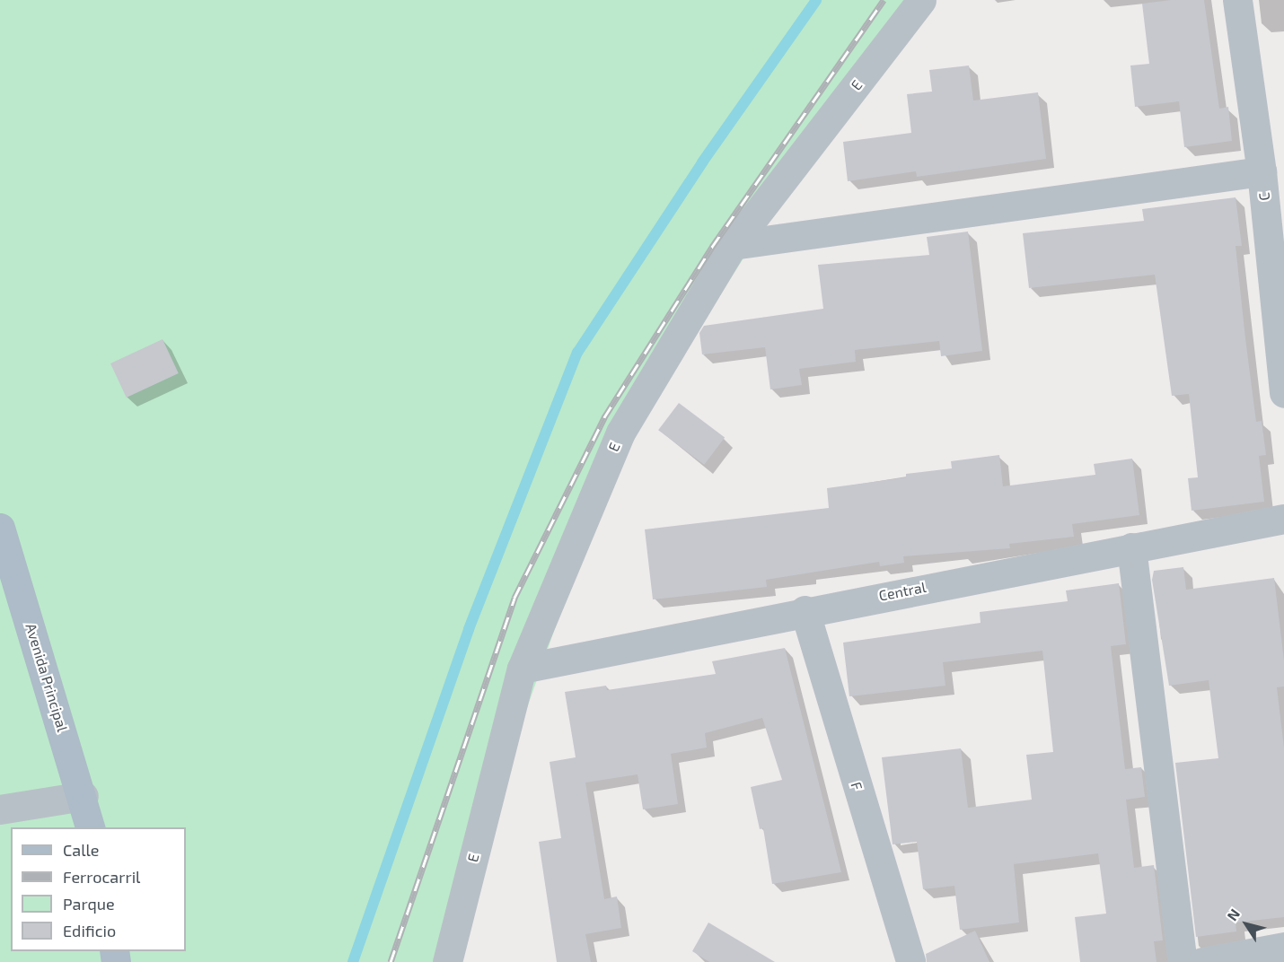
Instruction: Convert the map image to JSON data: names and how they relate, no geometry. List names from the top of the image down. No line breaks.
{"streets":{"main road":["Avenida Principal"],"street":["E","C","Central","F"]},"crossings":[["E","Central"],["Central","F"]],"legend":["Calle","Ferrocarril","Parque","Edificio"],"north":"top left"}
